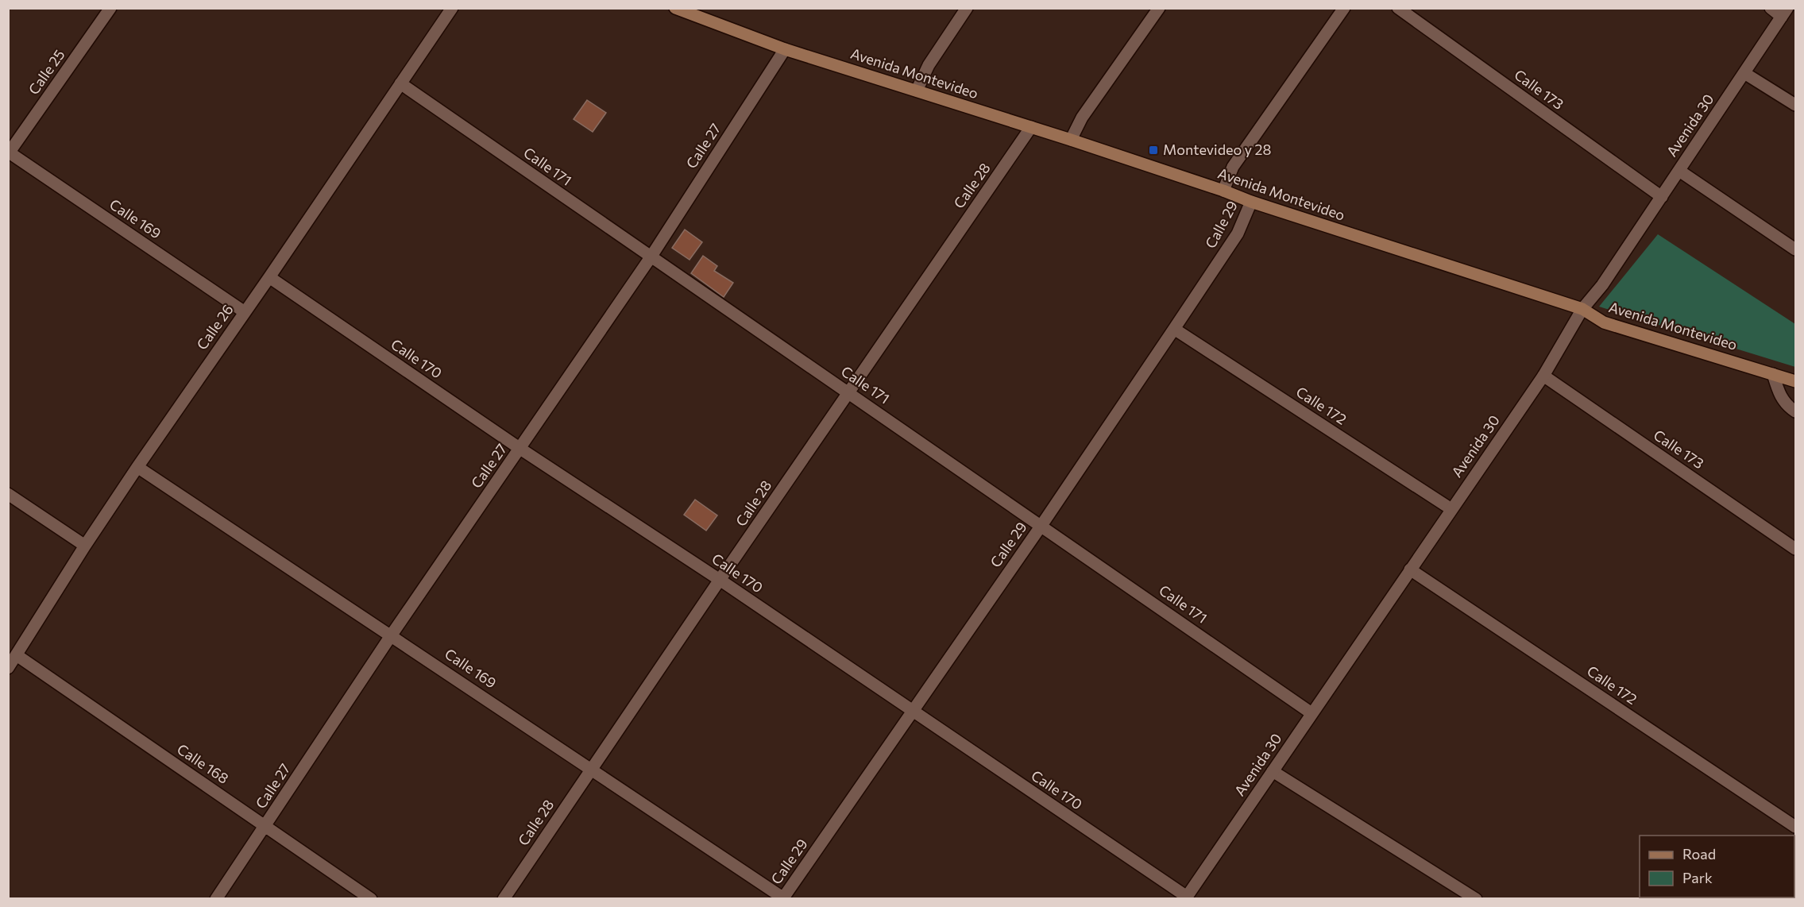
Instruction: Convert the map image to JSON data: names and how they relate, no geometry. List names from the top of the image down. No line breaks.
{"streets":{"main road":["Avenida Montevideo"],"street":["Calle 25","Calle 173","Avenida 30","Calle 27","Calle 171","Calle 28","Calle 169","Calle 29","Calle 26","Calle 170","Calle 172","Calle 168"]},"crossings":[["Calle 25","Calle 169"],["Avenida Montevideo","Avenida 30"],["Avenida Montevideo","Calle 27"],["Avenida Montevideo","Calle 28"],["Avenida Montevideo","Calle 29"],["Calle 173","Avenida 30"],["Avenida 30","Calle 171"],["Avenida 30","Calle 170"],["Avenida 30","Calle 172"],["Calle 27","Calle 171"],["Calle 27","Calle 169"],["Calle 27","Calle 170"],["Calle 27","Calle 168"],["Calle 171","Calle 28"],["Calle 171","Calle 29"],["Calle 171","Calle 26"],["Calle 28","Calle 169"],["Calle 28","Calle 170"],["Calle 169","Calle 29"],["Calle 169","Calle 26"],["Calle 29","Calle 170"],["Calle 29","Calle 172"],["Calle 26","Calle 170"],["Calle 26","Calle 168"]],"places":{"transit":["Montevideo y 28"]},"legend":["Road","Park"]}
